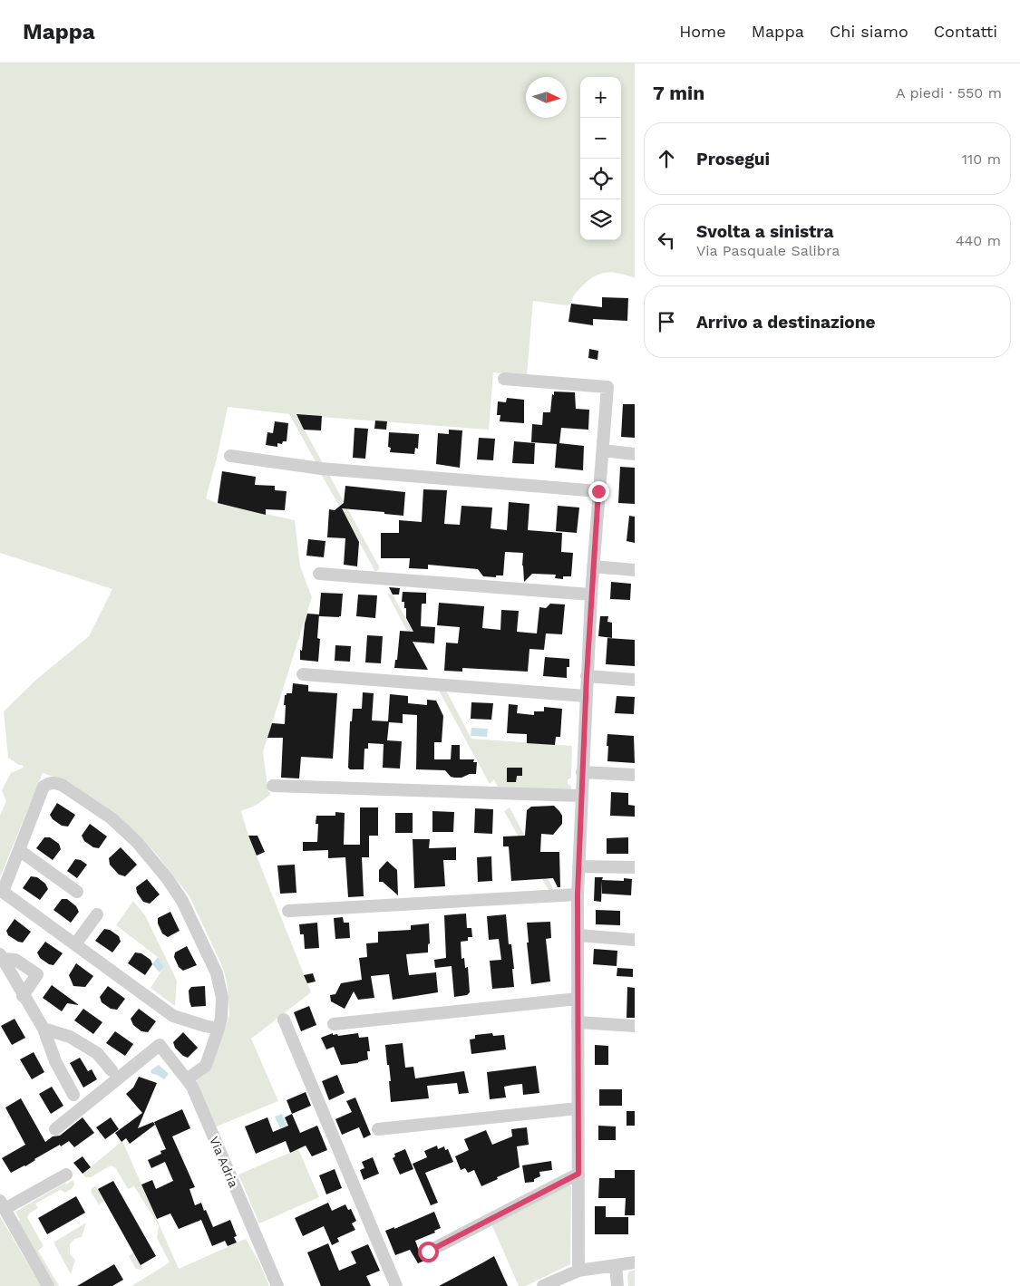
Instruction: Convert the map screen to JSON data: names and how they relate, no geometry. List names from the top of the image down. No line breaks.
{"streets":{"street":["Via Adria"]},"north":"right","page":{"header":"Mappa","nav":["Home","Mappa","Chi siamo","Contatti"],"heading":["7 min","A piedi · 550 m"],"map_buttons":["+","−"],"list":[["Prosegui","110 m"],["Svolta a sinistra","Via Pasquale Salibra","440 m"],"Arrivo a destinazione"]}}
